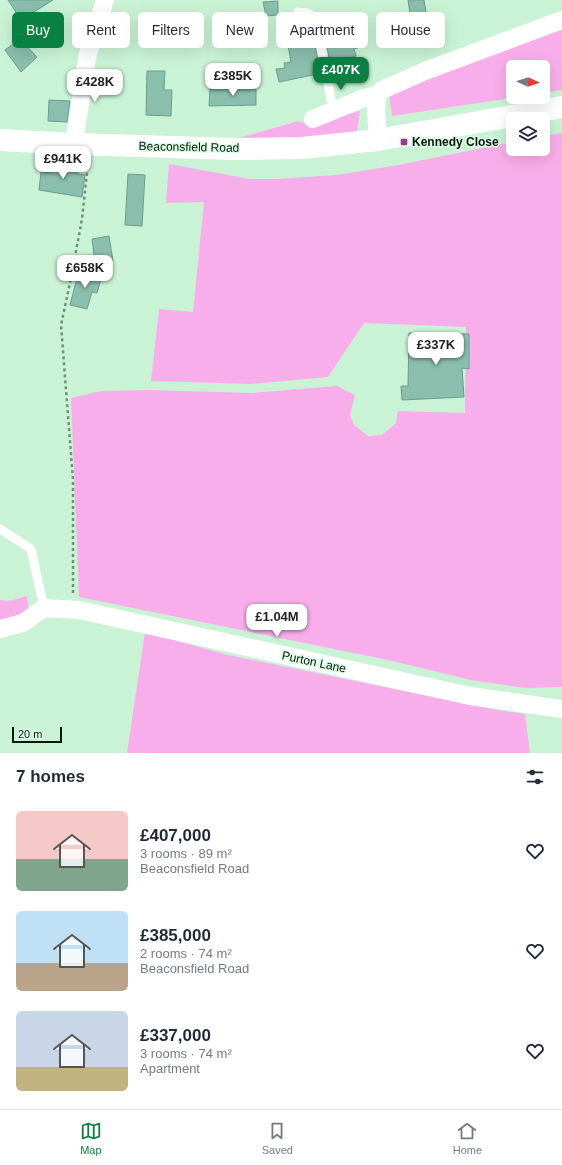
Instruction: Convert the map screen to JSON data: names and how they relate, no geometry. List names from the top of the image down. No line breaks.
{"streets":{"main road":["Beaconsfield Road"],"street":["Purton Lane"]},"places":{"transit":["Kennedy Close"]},"scale_bar":"20 m","north":"right","page":{"chip":["Buy","Rent","Filters","New","Apartment","House"],"price":["£407K","£385K","£428K","£941K","£658K","£337K","£1.04M"],"scale":"20 m","heading":"7 homes","list":[{"name":"£407,000","note":"3 rooms · 89 m² · Beaconsfield Road"},{"name":"£385,000","note":"2 rooms · 74 m² · Beaconsfield Road"},{"name":"£337,000","note":"3 rooms · 74 m² · Apartment"}],"tabs":["Map","Saved","Home"]}}
